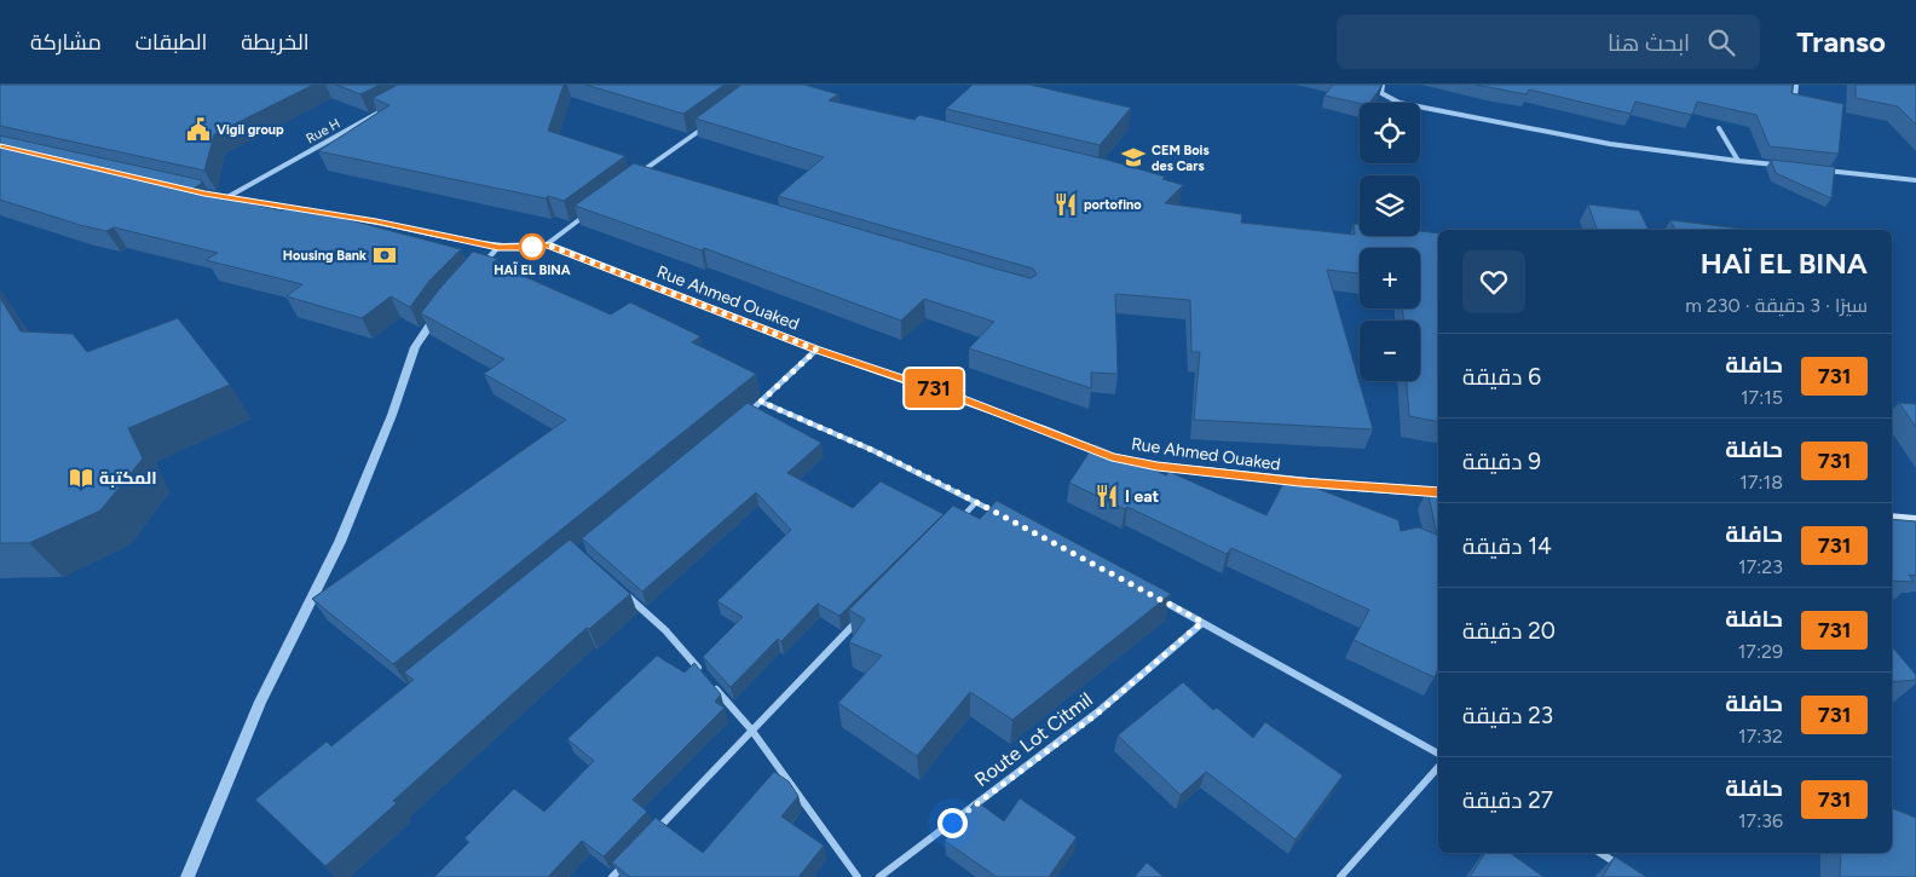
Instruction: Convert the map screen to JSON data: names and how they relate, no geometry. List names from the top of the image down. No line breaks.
{"streets":{"main road":["Rue Ahmed Ouaked"],"street":["Rue H","Route Lot Citmil"]},"crossings":[["Rue H","Rue Ahmed Ouaked"]],"places":{"public building":["Vigil group"],"school or university":["CEM Bois des Cars"],"restaurant":["portofino","I eat"],"other":["HAÏ EL BINA"],"bank":["Housing Bank"],"library":["المكتبة"]},"lines":["bus line 731"],"page":{"header":"Transo","search":"ابحث هنا","nav":["الخريطة","الطبقات","مشاركة"],"on_map":"731","map_buttons":["+","−"],"heading":["HAÏ EL BINA","سيرًا · 3 دقيقة · 230 m"],"list":[{"mark":"731","name":"حافلة","note":"17:15","value":"6 دقيقة"},{"mark":"731","name":"حافلة","note":"17:18","value":"9 دقيقة"},{"mark":"731","name":"حافلة","note":"17:23","value":"14 دقيقة"},{"mark":"731","name":"حافلة","note":"17:29","value":"20 دقيقة"},{"mark":"731","name":"حافلة","note":"17:32","value":"23 دقيقة"},{"mark":"731","name":"حافلة","note":"17:36","value":"27 دقيقة"}]}}
